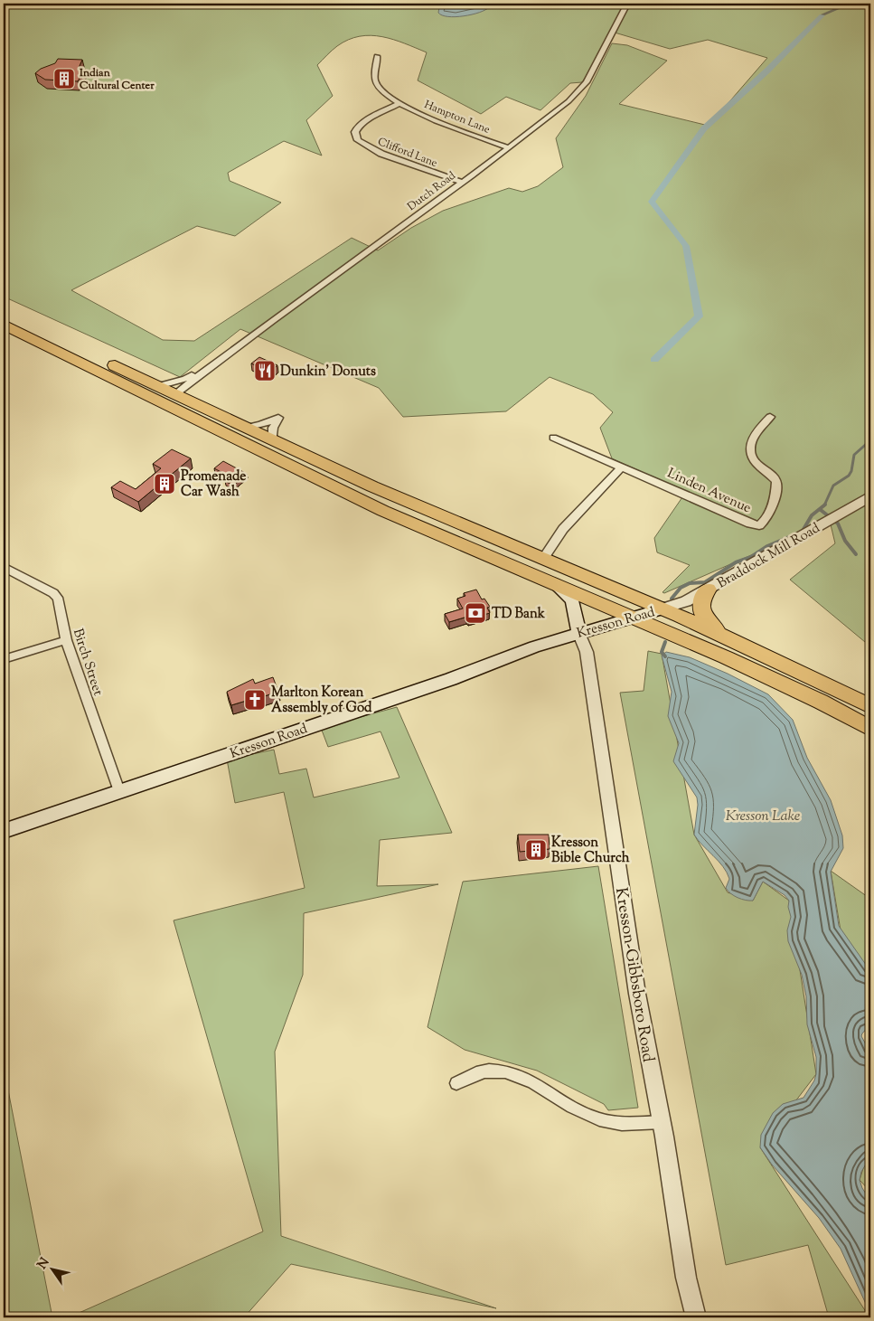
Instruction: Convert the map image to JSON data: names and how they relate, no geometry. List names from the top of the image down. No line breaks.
{"streets":{"main road":["Kresson Road"],"street":["Hampton Lane","Clifford Lane","Dutch Road","Linden Avenue","Braddock Mill Road","Birch Street","Kresson-Gibbsboro Road"]},"crossings":[["Hampton Lane","Clifford Lane"],["Hampton Lane","Dutch Road"],["Clifford Lane","Dutch Road"],["Braddock Mill Road","Kresson Road"],["Kresson Road","Birch Street"],["Kresson Road","Kresson-Gibbsboro Road"]],"water":["Kresson Lake"],"places":{"building":["Indian Cultural Center","Promenade Car Wash","Kresson Bible Church"],"restaurant":["Dunkin' Donuts"],"bank":["TD Bank"],"church":["Marlton Korean Assembly of God"]},"north":"top left"}
